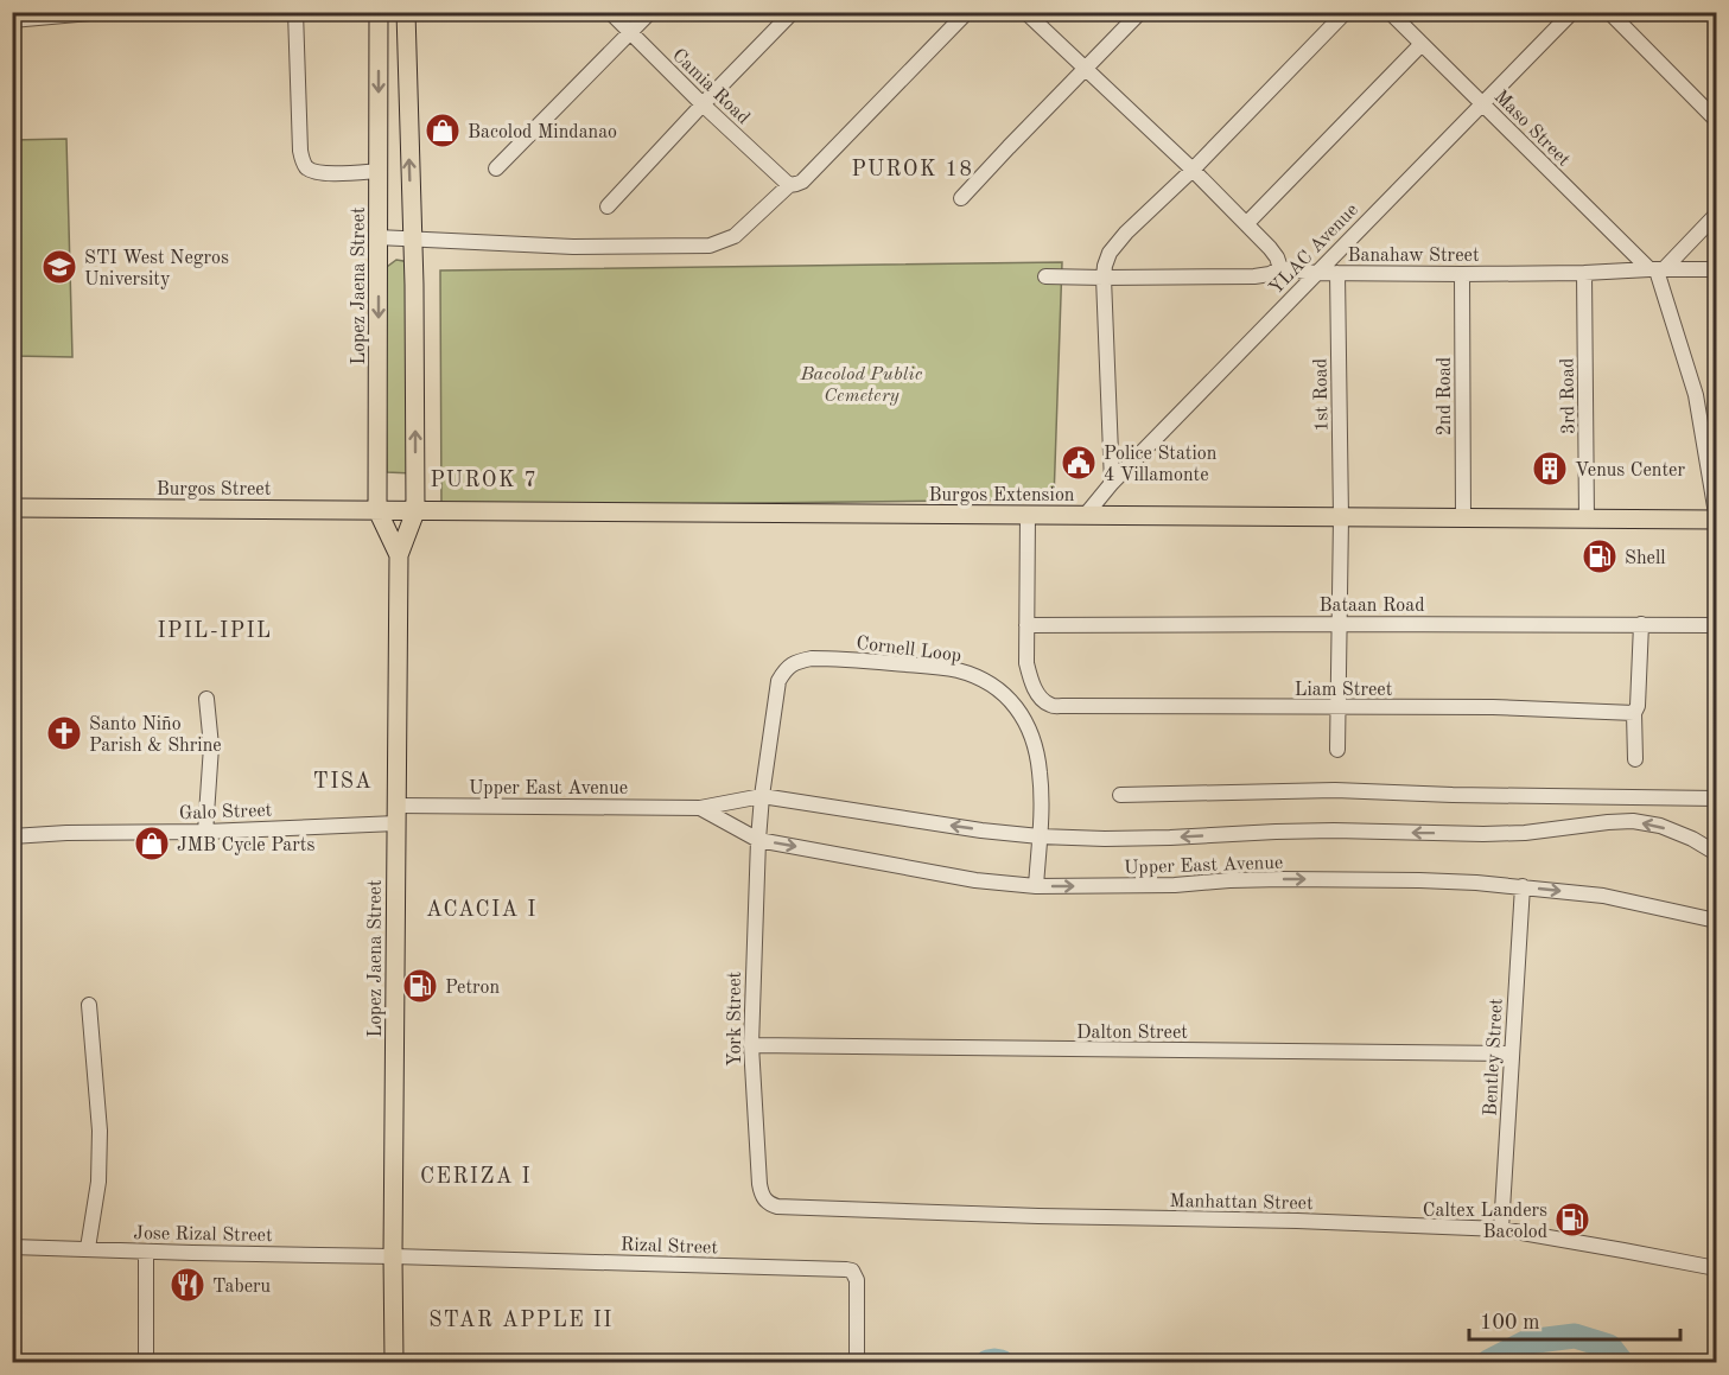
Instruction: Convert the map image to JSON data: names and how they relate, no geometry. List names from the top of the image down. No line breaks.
{"streets":{"main road":["Lopez Jaena Street","Burgos Street","Burgos Extension"],"street":["Camia Road","Maso Street","YLAC Avenue","Banahaw Street","1st Road","2nd Road","3rd Road","Bataan Road","Cornell Loop","Liam Street","Upper East Avenue","Galo Street","York Street","Dalton Street","Bentley Street","Manhattan Street","Jose Rizal Street","Rizal Street"]},"crossings":[["Maso Street","YLAC Avenue"],["Maso Street","Banahaw Street"],["YLAC Avenue","Banahaw Street"],["YLAC Avenue","Burgos Extension"],["Banahaw Street","1st Road"],["Banahaw Street","2nd Road"],["Banahaw Street","3rd Road"],["Lopez Jaena Street","Burgos Street"],["Lopez Jaena Street","Burgos Extension"],["Lopez Jaena Street","Upper East Avenue"],["Lopez Jaena Street","Galo Street"],["Lopez Jaena Street","Jose Rizal Street"],["Lopez Jaena Street","Rizal Street"],["1st Road","Burgos Extension"],["1st Road","Bataan Road"],["1st Road","Liam Street"],["2nd Road","Burgos Extension"],["3rd Road","Burgos Extension"],["Burgos Street","Burgos Extension"],["Bataan Road","Liam Street"],["Cornell Loop","Upper East Avenue"],["Cornell Loop","York Street"],["Upper East Avenue","Galo Street"],["Upper East Avenue","York Street"],["Upper East Avenue","Bentley Street"],["York Street","Dalton Street"],["York Street","Manhattan Street"],["Dalton Street","Bentley Street"],["Bentley Street","Manhattan Street"],["Jose Rizal Street","Rizal Street"]],"districts":["PUROK 18","PUROK 7","IPIL-IPIL","TISA","ACACIA I","CERIZA I","STAR APPLE II"],"parks":["Bacolod Public Cemetery"],"places":{"shop":["Bacolod Mindanao","JMB Cycle Parts"],"school or university":["STI West Negros University"],"public building":["Police Station 4 Villamonte"],"building":["Venus Center"],"fuel station":["Shell","Petron","Caltex Landers Bacolod"],"church":["Santo Niño Parish & Shrine"],"restaurant":["Taberu"]},"scale_bar":"100 m"}
